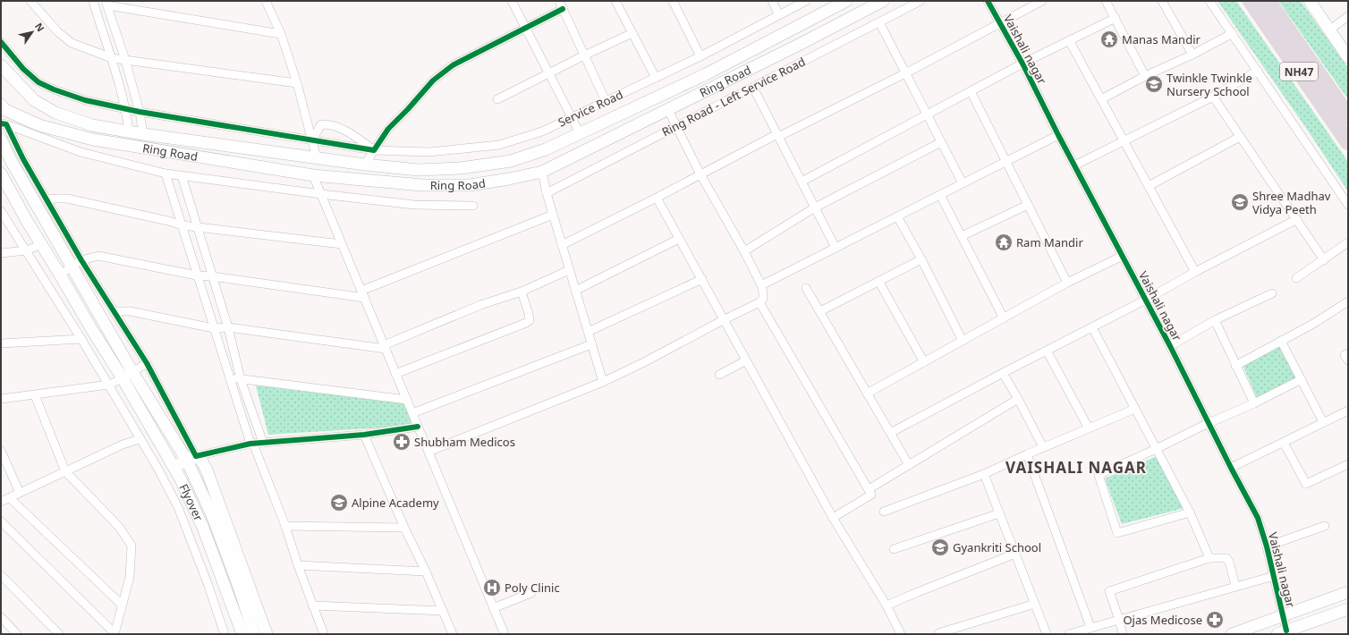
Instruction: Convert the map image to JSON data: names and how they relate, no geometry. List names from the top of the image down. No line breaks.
{"streets":{"highway":["NH47"],"main road":["Ring Road","Flyover"],"street":["Vaishali nagar","Ring Road - Left Service Road","Service Road"]},"districts":["VAISHALI NAGAR"],"places":{"temple":["Manas Mandir","Ram Mandir"],"school or university":["Twinkle Twinkle Nursery School","Shree Madhav Vidya Peeth","Alpine Academy","Gyankriti School"],"pharmacy":["Shubham Medicos","Ojas Medicose"],"hospital":["Poly Clinic"]},"north":"top right"}
